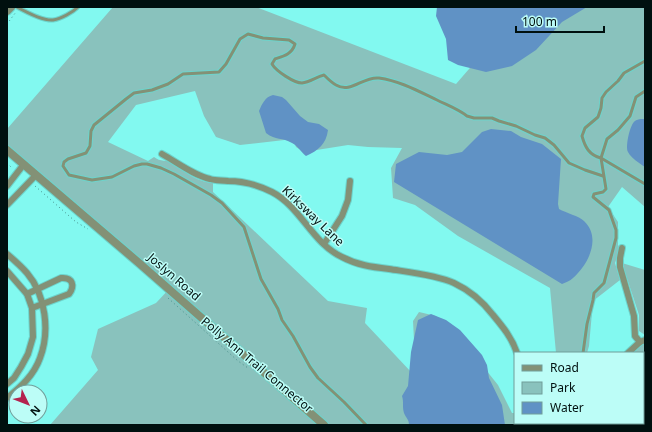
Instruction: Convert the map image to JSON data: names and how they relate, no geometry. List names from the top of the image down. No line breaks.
{"streets":{"street":["Kirksway Lane","Joslyn Road"],"path":["Polly Ann Trail Connector"]},"legend":["Road","Park","Water"],"scale_bar":"100 m","north":"bottom right"}
